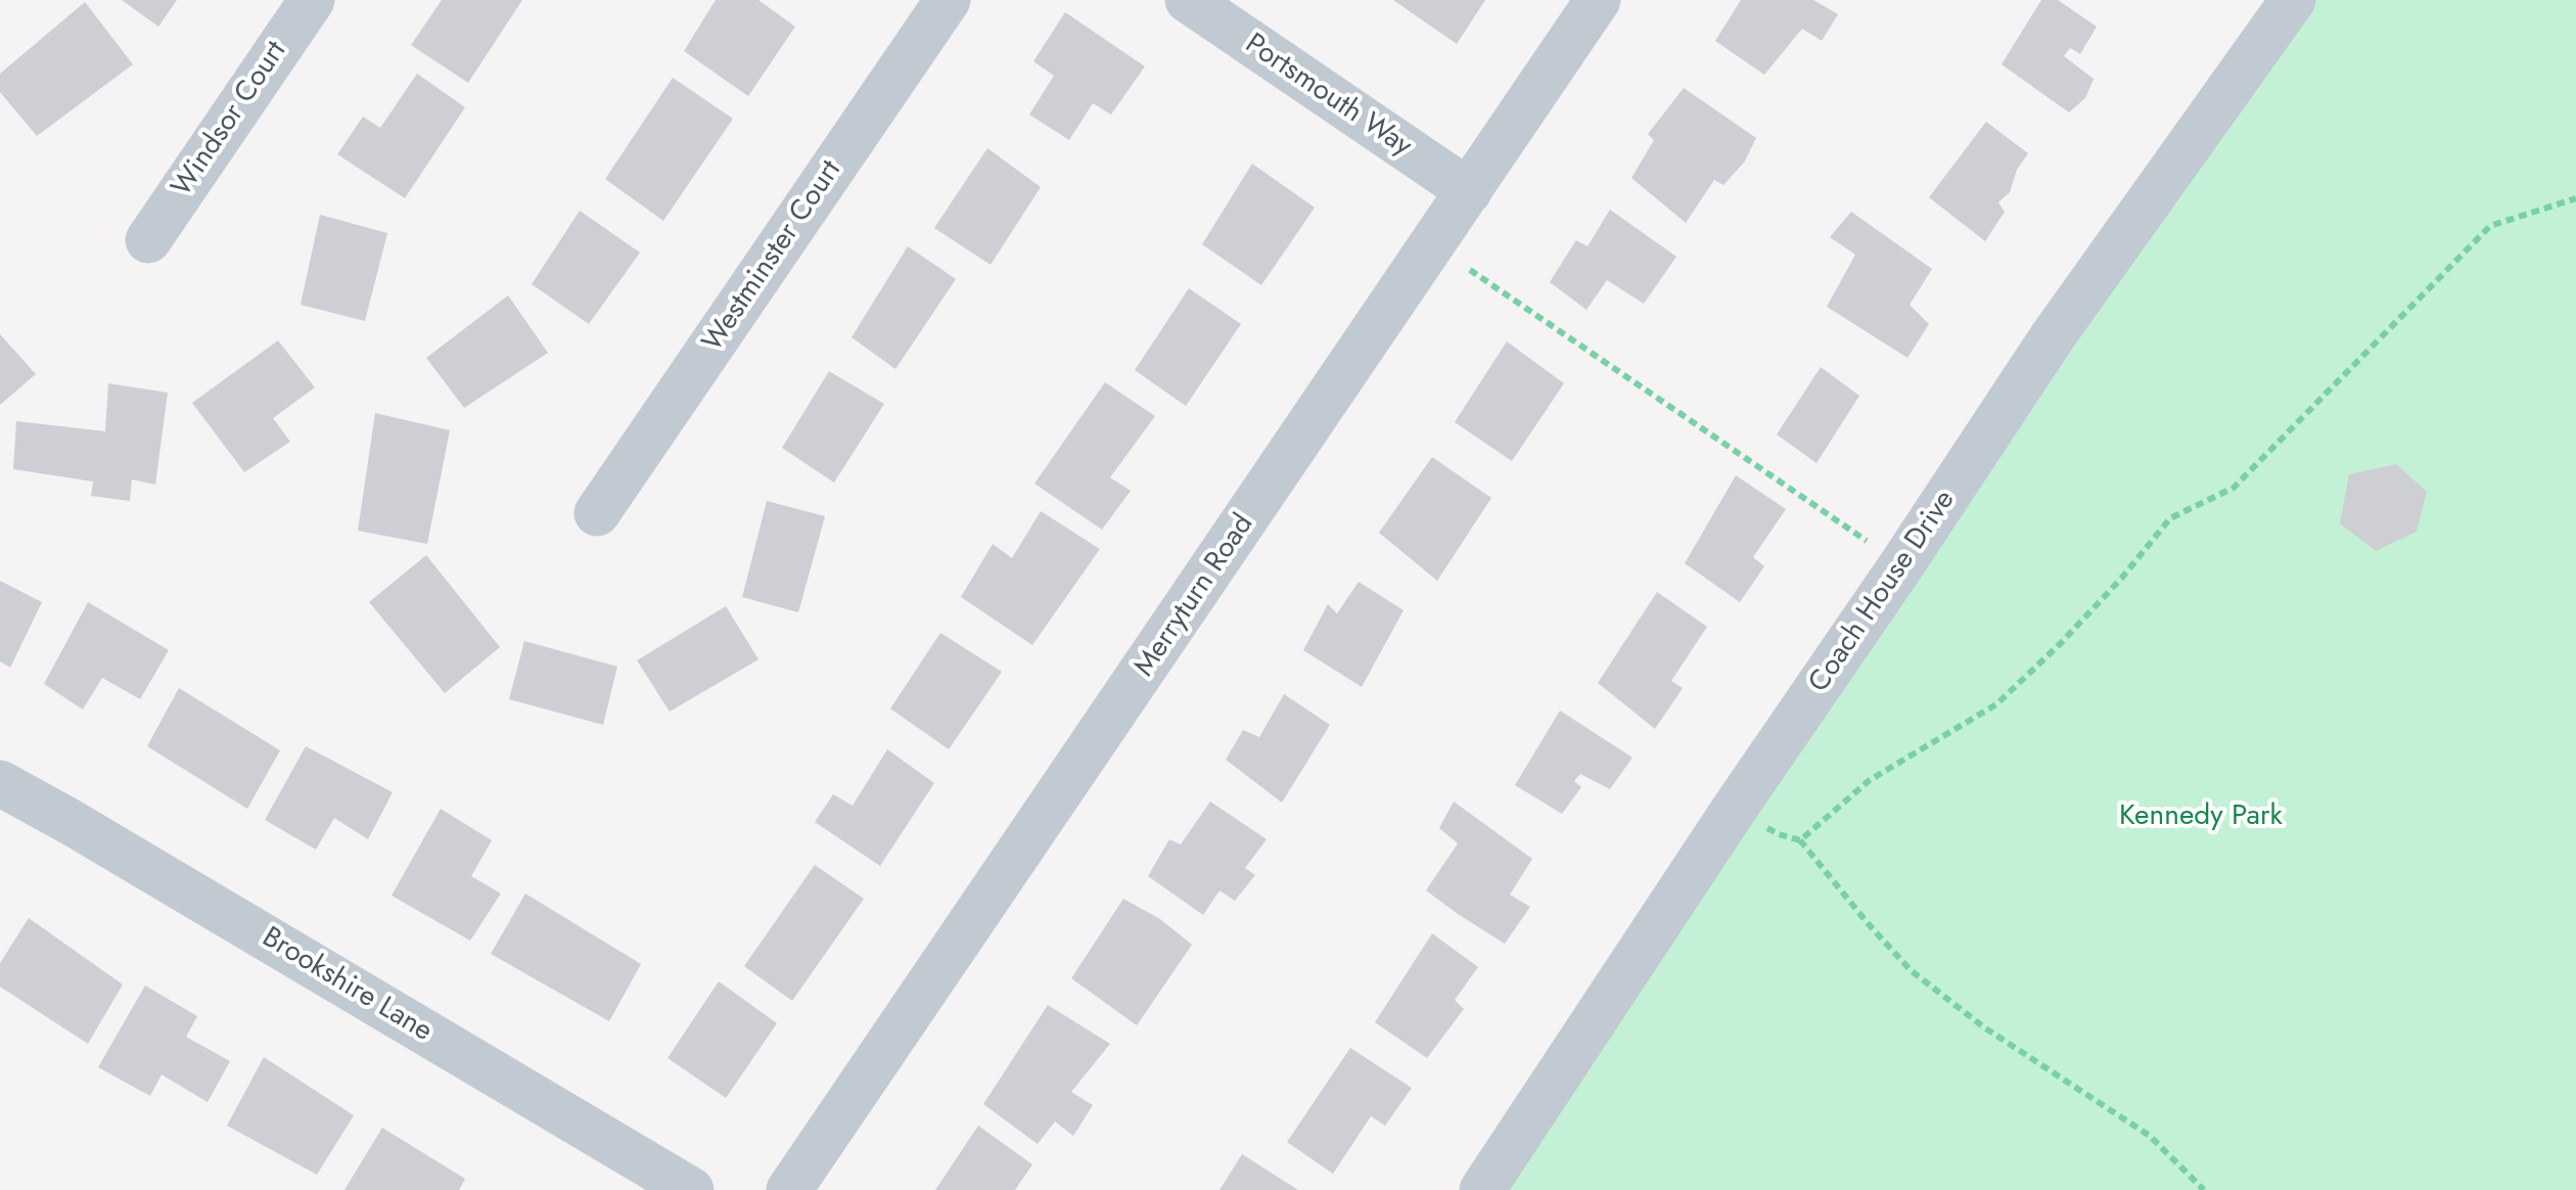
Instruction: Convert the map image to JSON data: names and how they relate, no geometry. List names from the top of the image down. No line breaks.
{"streets":{"street":["Portsmouth Way","Windsor Court","Westminster Court","Coach House Drive","Merryturn Road","Brookshire Lane"]},"crossings":[["Portsmouth Way","Merryturn Road"]],"parks":["Kennedy Park"]}
